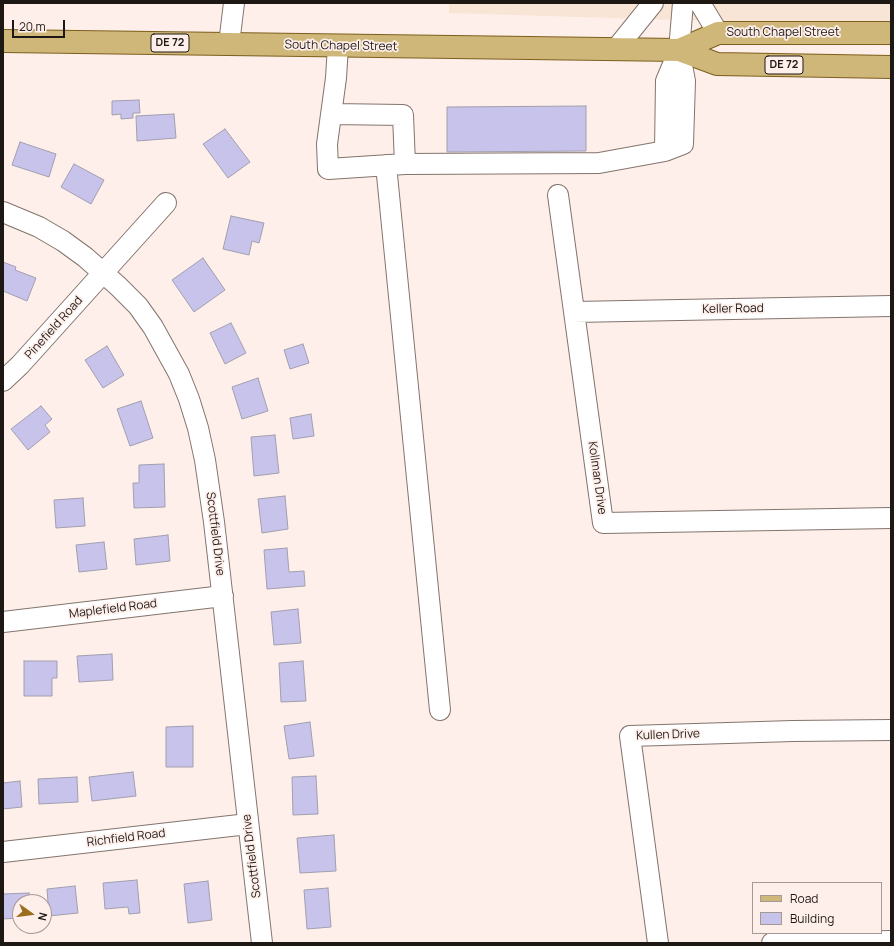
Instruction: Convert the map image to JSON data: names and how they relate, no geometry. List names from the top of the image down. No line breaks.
{"streets":{"main road":["South Chapel Street","DE 72"],"street":["Keller Road","Pinefield Road","Kollman Drive","Scottfield Drive","Maplefield Road","Kullen Drive","Richfield Road"]},"crossings":[["Keller Road","Kollman Drive"],["Pinefield Road","Scottfield Drive"],["Scottfield Drive","Maplefield Road"],["Scottfield Drive","Richfield Road"]],"legend":["Road","Building"],"scale_bar":"20 m","north":"right"}
